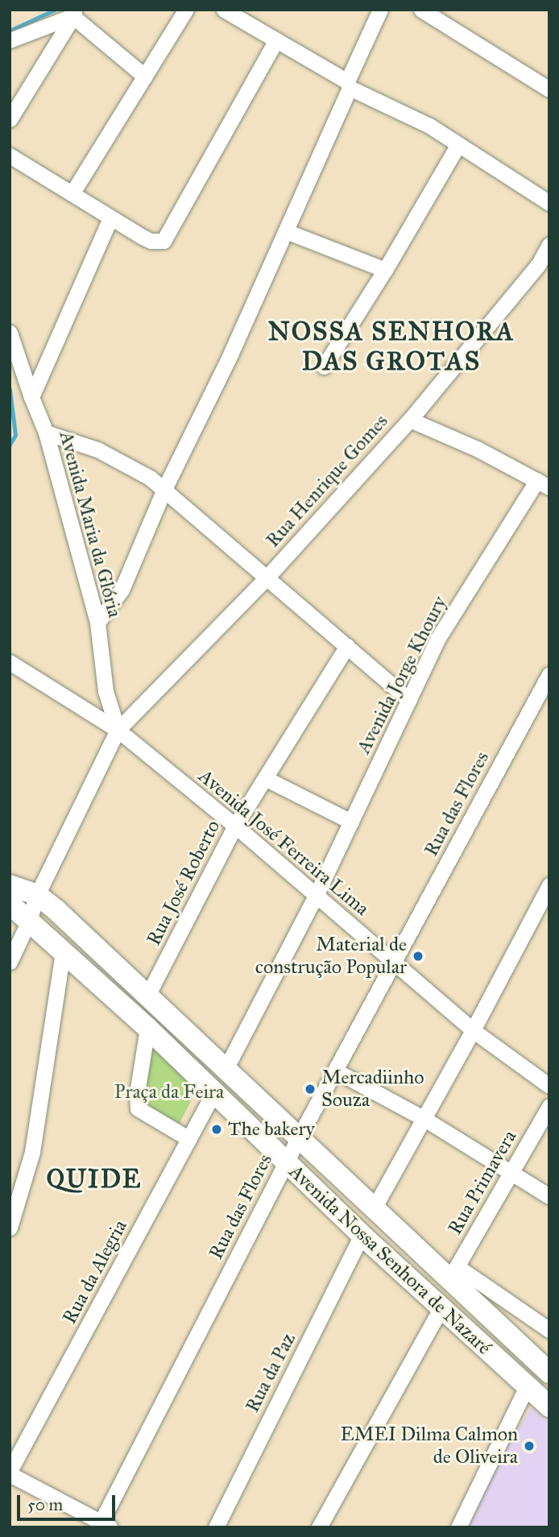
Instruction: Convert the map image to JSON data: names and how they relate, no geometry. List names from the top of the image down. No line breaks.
{"streets":{"street":["Rua Henrique Gomes","Avenida Maria da Glória","Avenida Jorge Khoury","Rua das Flores","Avenida José Ferreira Lima","Rua José Roberto","Rua Primavera","Avenida Nossa Senhora de Nazaré","Rua da Alegria","Rua da Paz"]},"crossings":[["Rua Henrique Gomes","Avenida Maria da Glória"],["Rua Henrique Gomes","Avenida José Ferreira Lima"],["Rua Henrique Gomes","Avenida Nossa Senhora de Nazaré"],["Avenida Maria da Glória","Avenida José Ferreira Lima"],["Avenida Jorge Khoury","Avenida José Ferreira Lima"],["Rua das Flores","Avenida José Ferreira Lima"],["Rua das Flores","Avenida Nossa Senhora de Nazaré"],["Avenida José Ferreira Lima","Rua José Roberto"],["Rua José Roberto","Avenida Nossa Senhora de Nazaré"],["Rua Primavera","Avenida Nossa Senhora de Nazaré"],["Avenida Nossa Senhora de Nazaré","Rua da Alegria"],["Avenida Nossa Senhora de Nazaré","Rua da Paz"]],"districts":["NOSSA SENHORA DAS GROTAS","QUIDE"],"parks":["Praça da Feira"],"places":["Material de construção Popular","Mercadiinho Souza","The bakery","EMEI Dilma Calmon de Oliveira"],"scale_bar":"50 m"}
